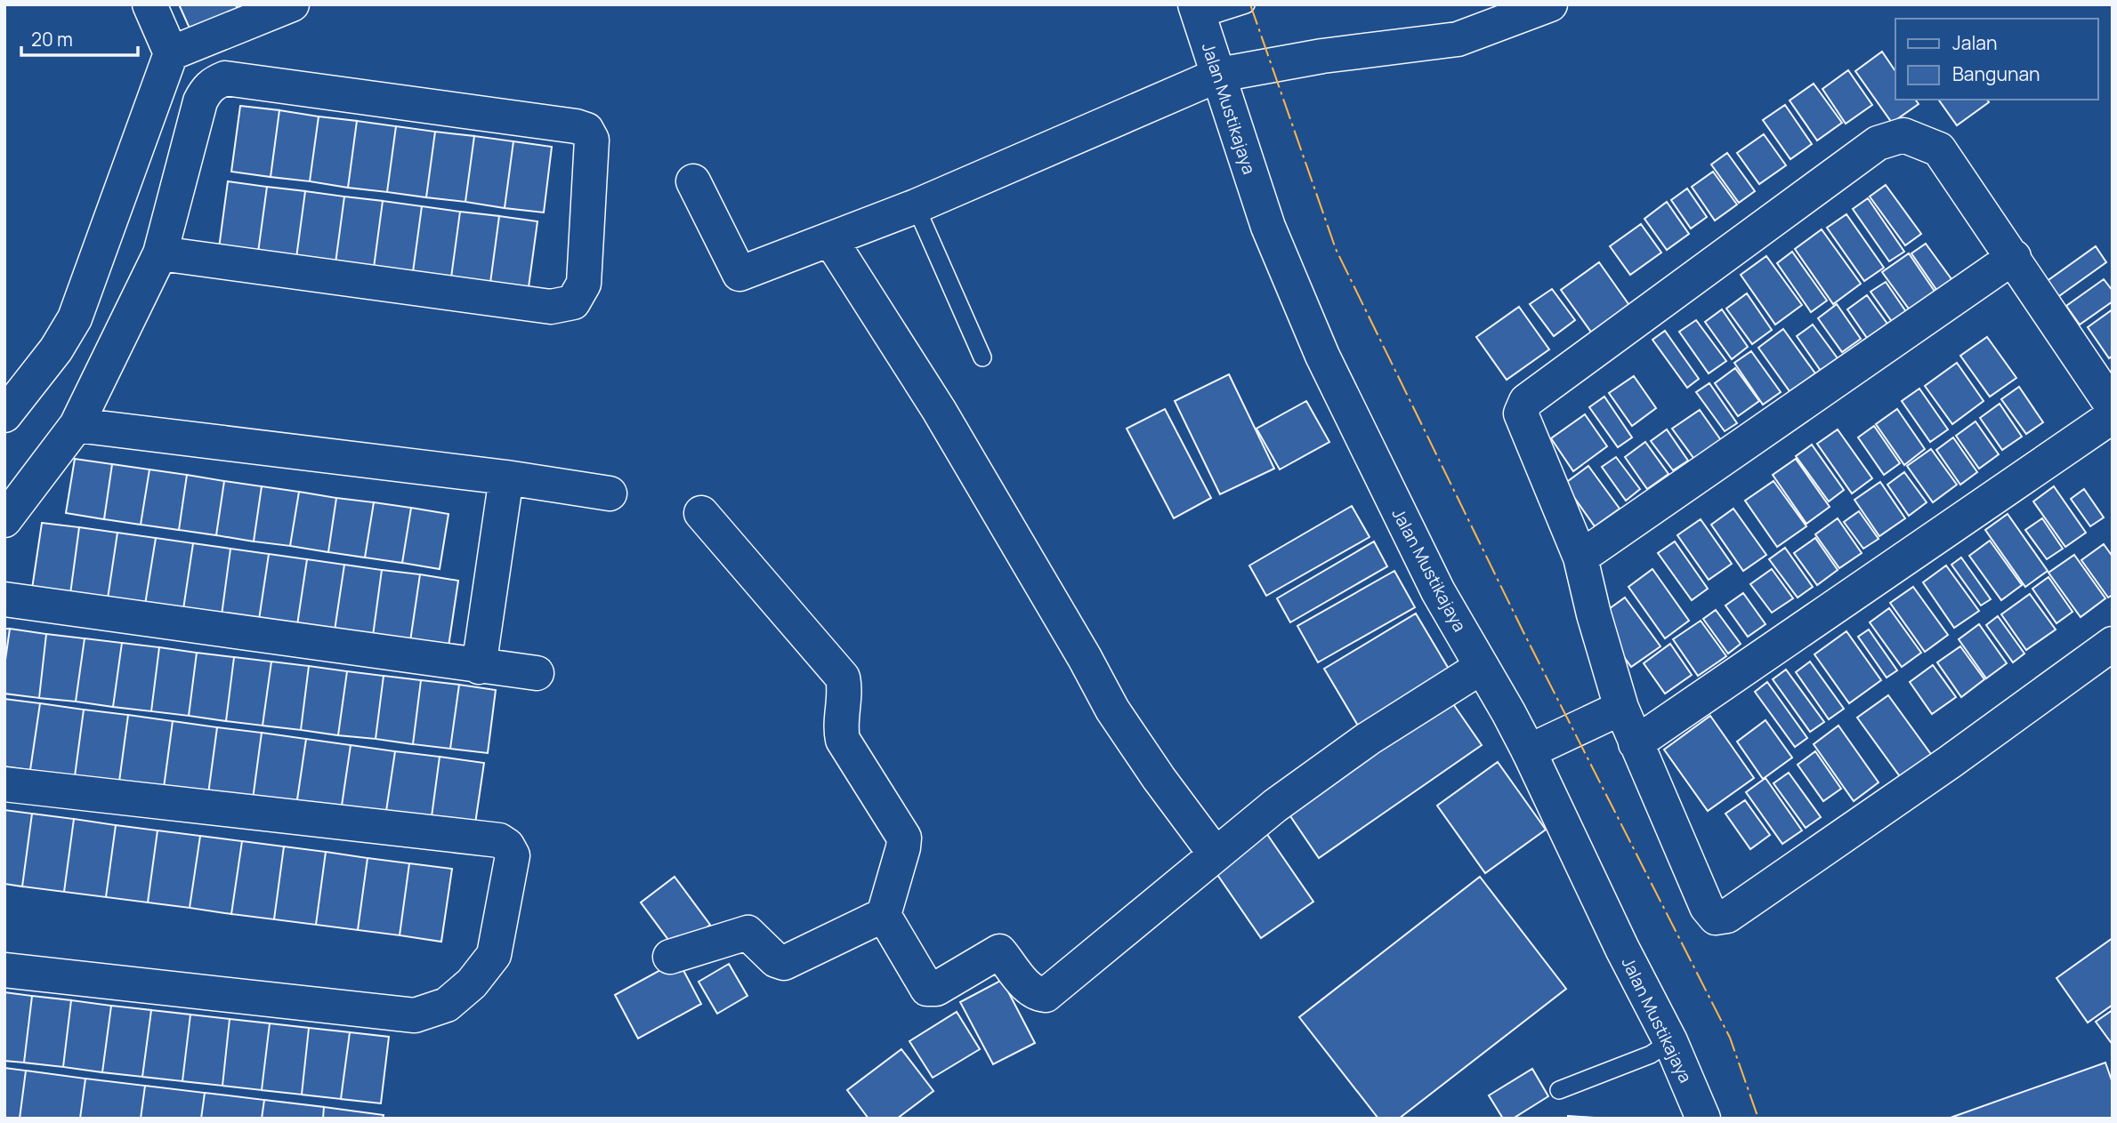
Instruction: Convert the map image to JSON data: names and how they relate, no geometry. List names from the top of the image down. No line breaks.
{"streets":{"street":["Jalan Mustikajaya"]},"legend":["Jalan","Bangunan"],"scale_bar":"20 m"}
